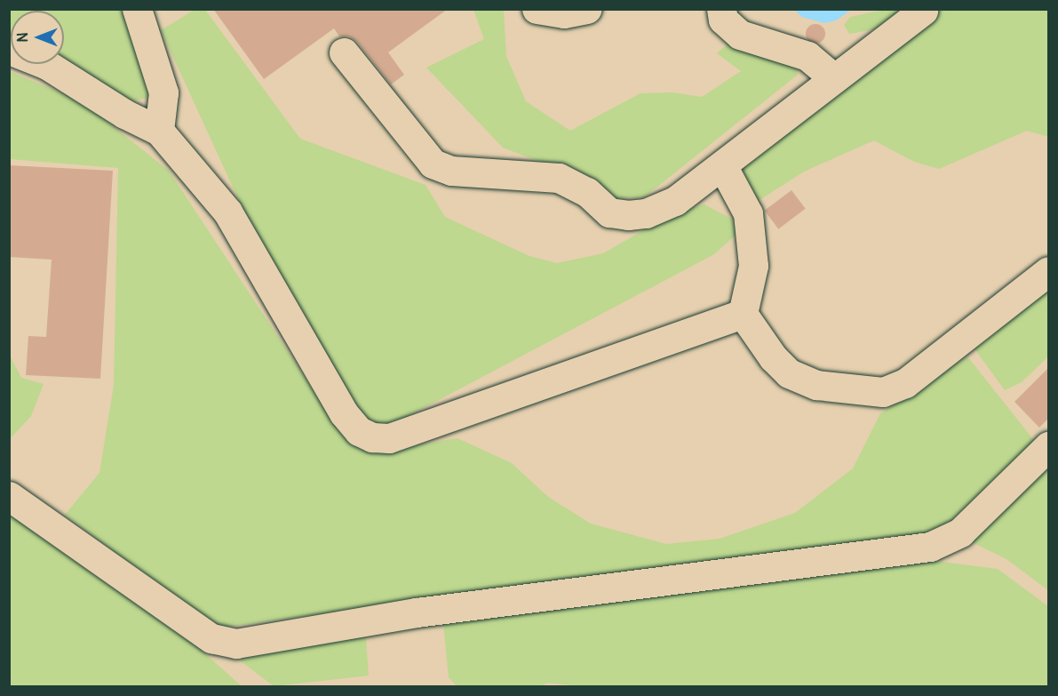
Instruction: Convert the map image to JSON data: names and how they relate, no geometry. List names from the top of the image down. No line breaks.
{"north":"left"}
